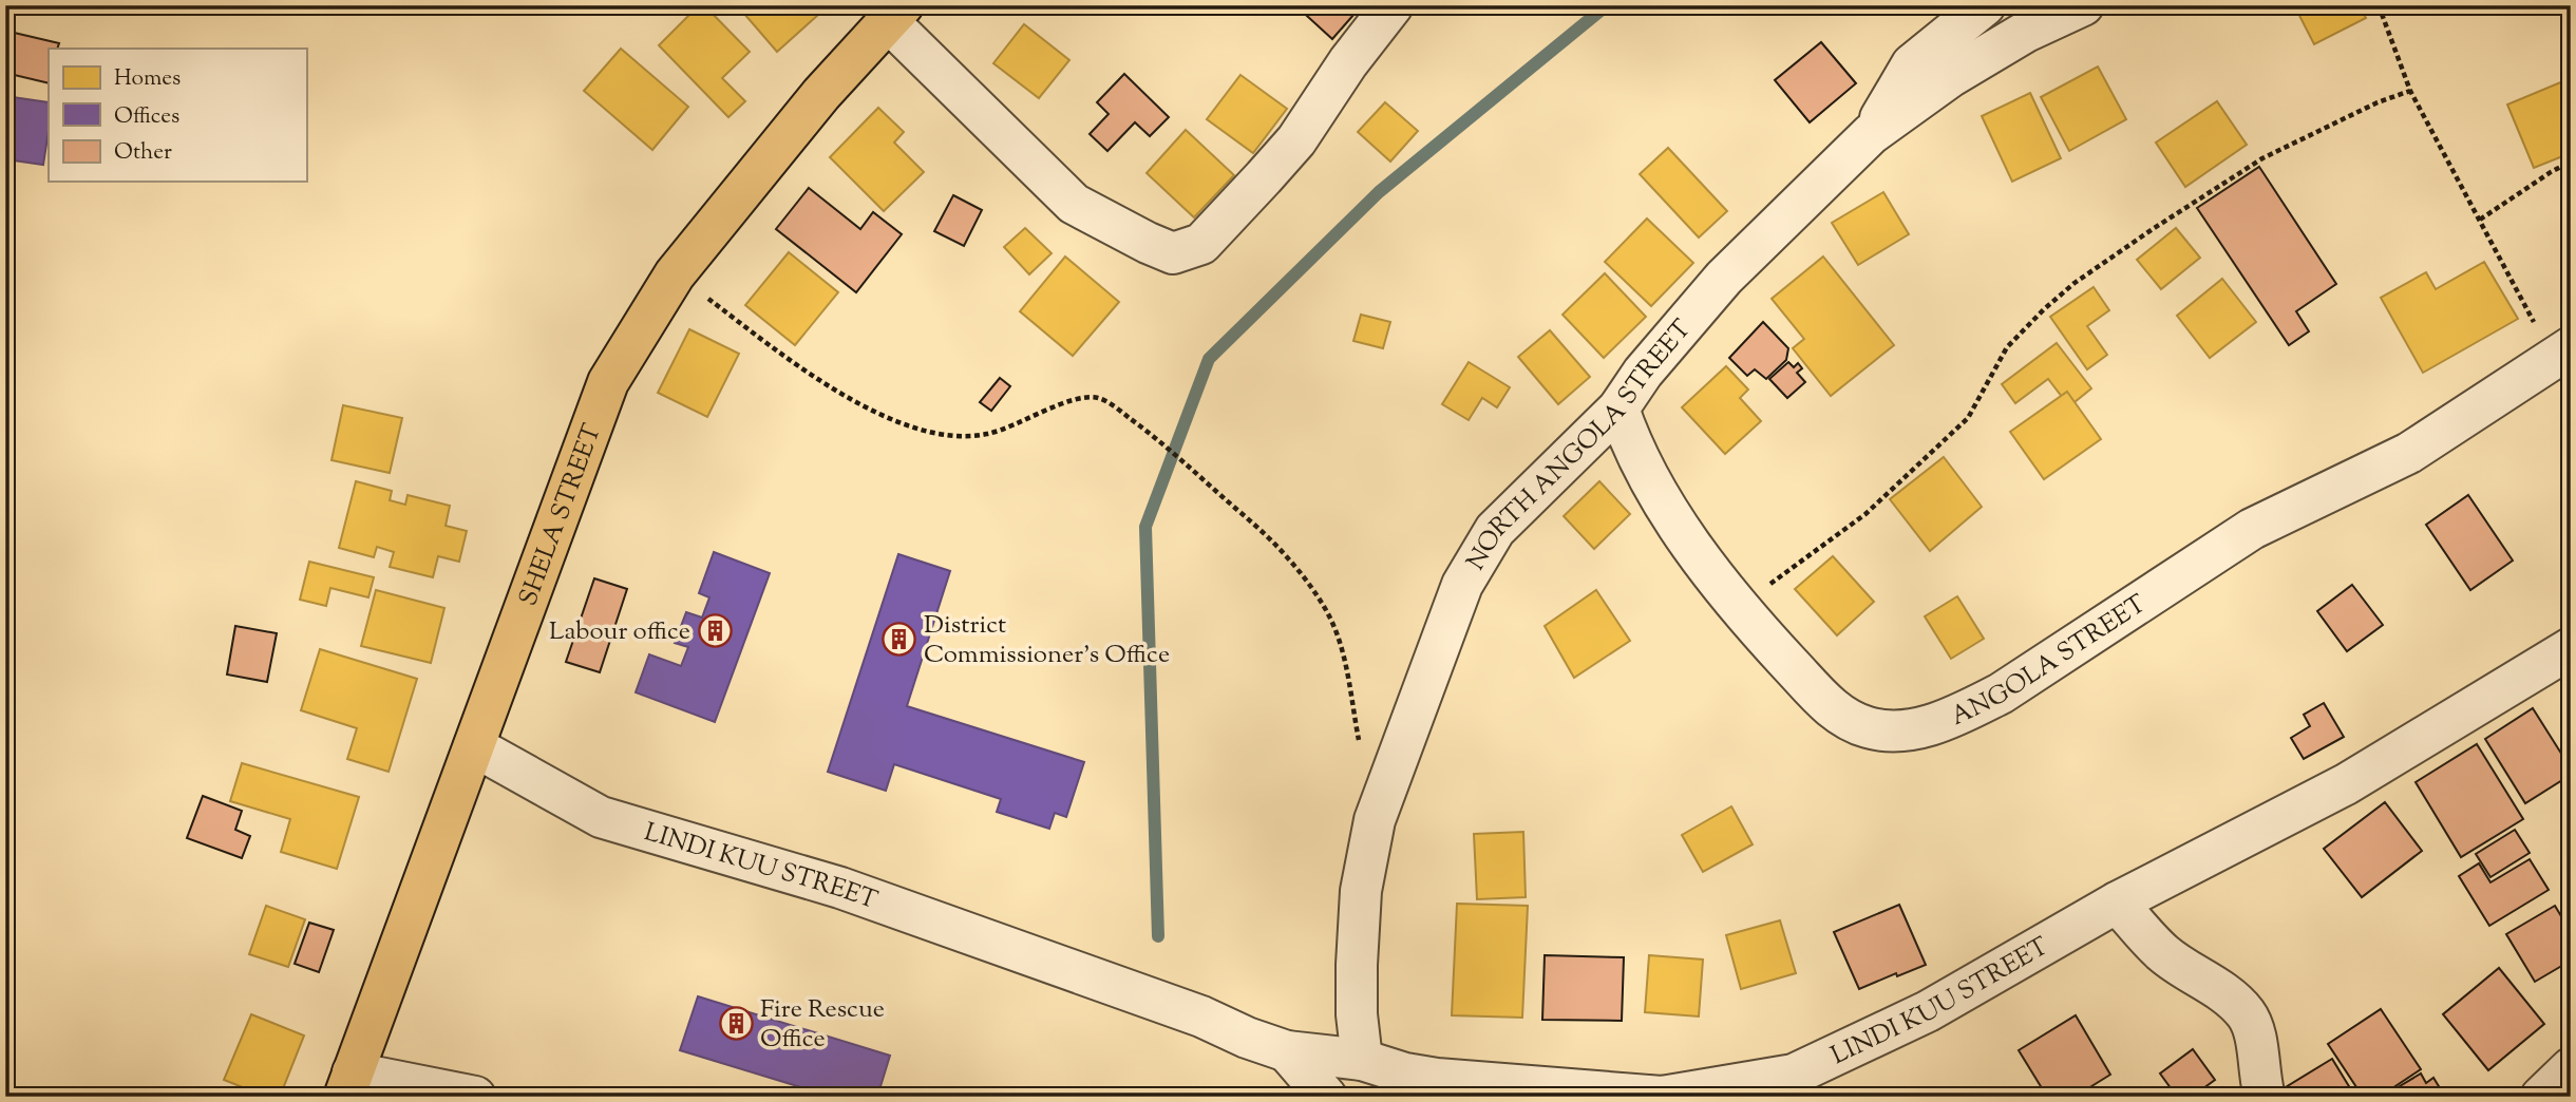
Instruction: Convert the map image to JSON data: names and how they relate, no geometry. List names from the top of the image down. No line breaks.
{"streets":{"main road":["SHELA STREET"],"street":["NORTH ANGOLA STREET","ANGOLA STREET","LINDI KUU STREET"]},"crossings":[["NORTH ANGOLA STREET","ANGOLA STREET"],["NORTH ANGOLA STREET","LINDI KUU STREET"],["SHELA STREET","LINDI KUU STREET"]],"places":{"building":["Labour office","District Commissioner's Office","Fire Rescue Office"]},"legend":["Homes","Offices","Other"]}
